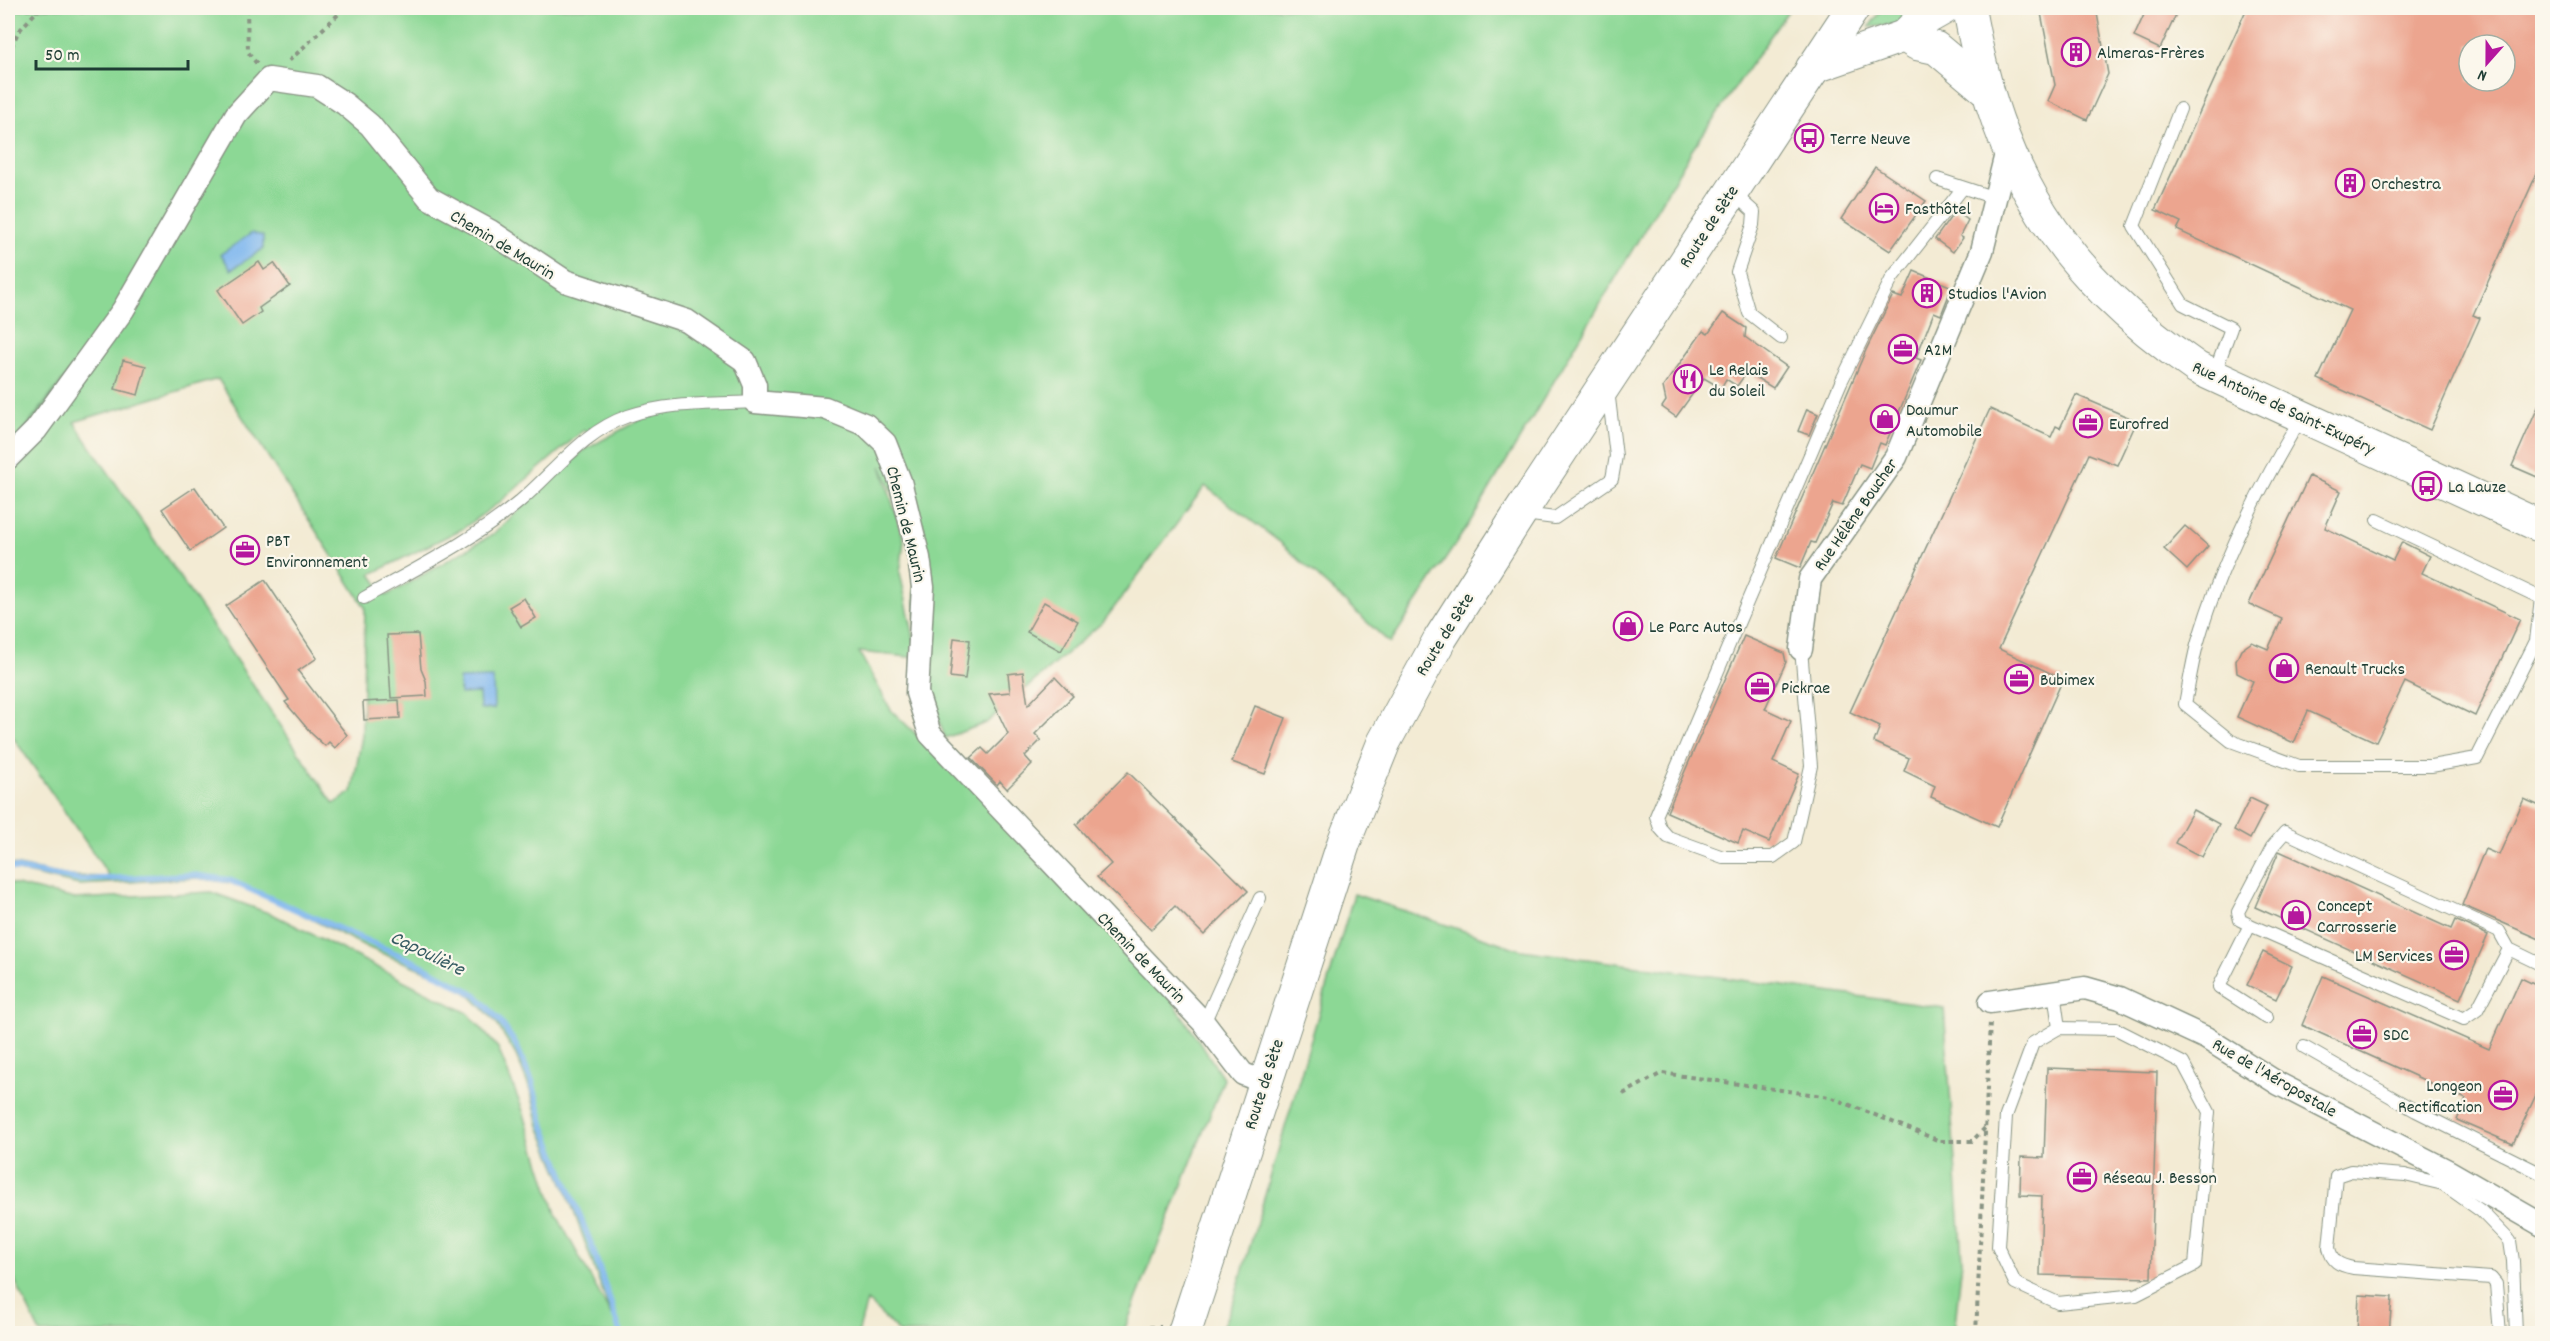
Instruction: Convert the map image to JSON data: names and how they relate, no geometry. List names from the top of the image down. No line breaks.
{"streets":{"main road":["Route de Sète"],"street":["Chemin de Maurin","Rue Antoine de Saint-Exupéry","Rue Hélène Boucher","Rue de l'Aéropostale"]},"crossings":[["Route de Sète","Chemin de Maurin"],["Rue Antoine de Saint-Exupéry","Rue Hélène Boucher"]],"water":["Capoulière"],"places":{"building":["Almeras-Frères","Orchestra","Studios l'Avion"],"bus stop":["Terre Neuve","La Lauze"],"hotel":["Fasthôtel"],"office":["A2M","Eurofred","PBT Environnement","Bubimex","Pickrae","LM Services","SDC","Longeon Rectification","Réseau J. Besson"],"restaurant":["Le Relais du Soleil"],"shop":["Daumur Automobile","Le Parc Autos","Renault Trucks","Concept Carrosserie"]},"scale_bar":"50 m","north":"bottom"}
